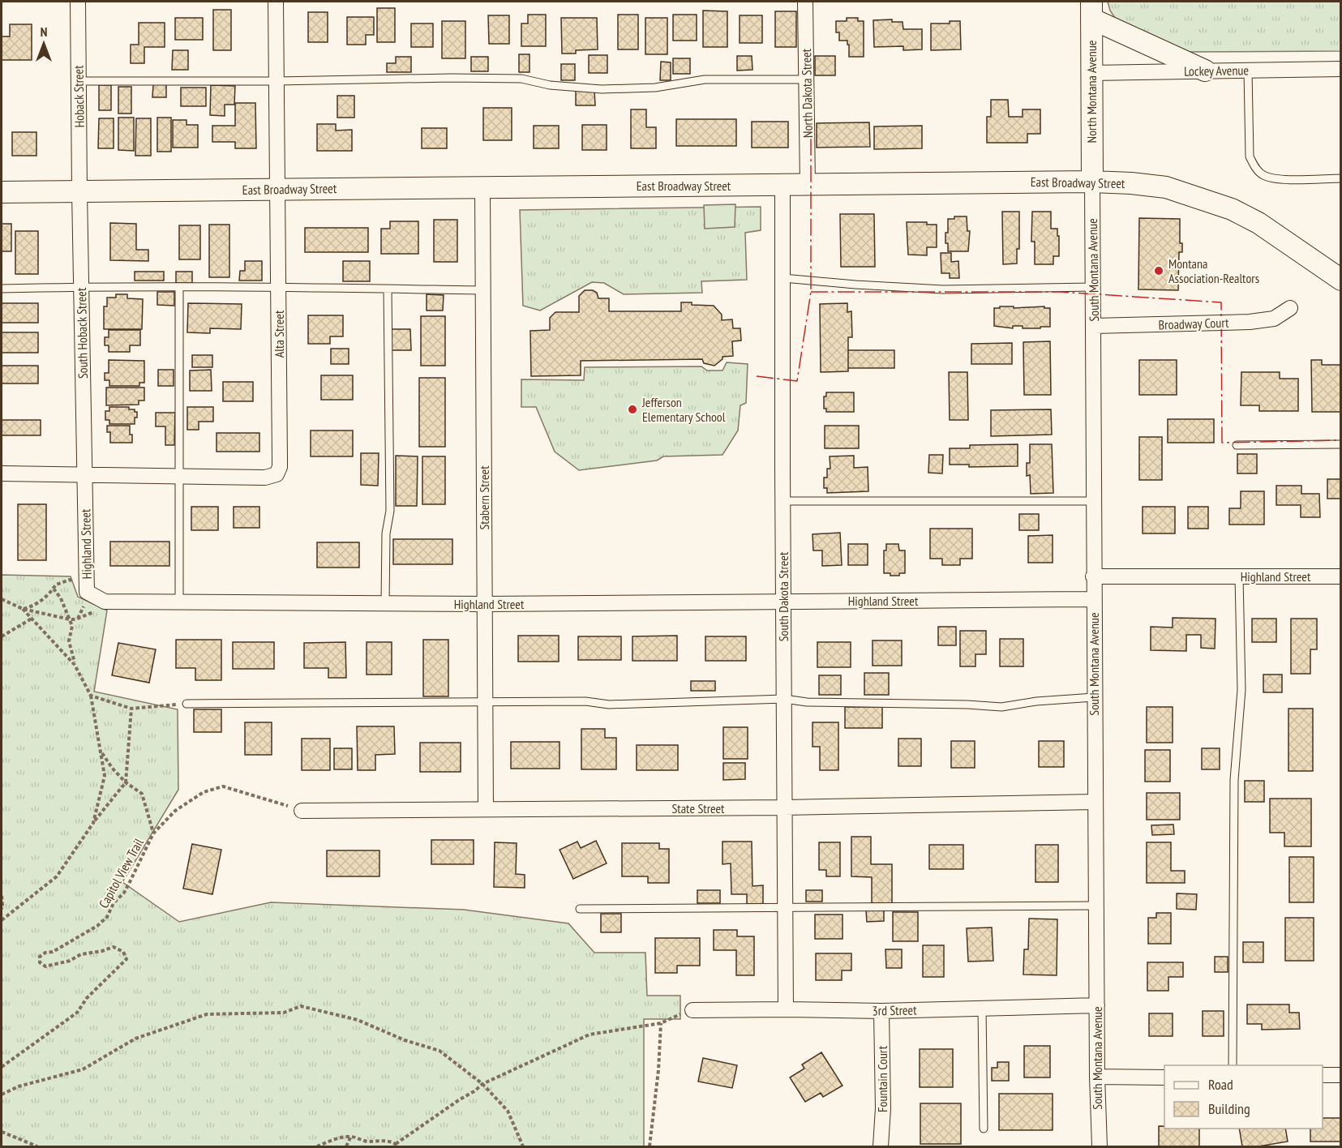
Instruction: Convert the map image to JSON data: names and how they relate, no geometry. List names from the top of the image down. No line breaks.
{"streets":{"street":["Lockey Avenue","North Montana Avenue","North Dakota Street","Hoback Street","East Broadway Street","South Montana Avenue","Broadway Court","South Hoback Street","Alta Street","Stabern Street","Highland Street","South Dakota Street","State Street","3rd Street","Fountain Court"],"path":["Capitol View Trail"]},"crossings":[["Lockey Avenue","North Montana Avenue"],["North Montana Avenue","East Broadway Street"],["North Montana Avenue","South Montana Avenue"],["North Dakota Street","East Broadway Street"],["Hoback Street","East Broadway Street"],["Hoback Street","South Hoback Street"],["East Broadway Street","South Montana Avenue"],["East Broadway Street","South Hoback Street"],["East Broadway Street","Alta Street"],["East Broadway Street","Stabern Street"],["East Broadway Street","South Dakota Street"],["South Montana Avenue","Broadway Court"],["South Montana Avenue","Highland Street"],["South Montana Avenue","State Street"],["South Montana Avenue","3rd Street"],["South Hoback Street","Alta Street"],["South Hoback Street","Highland Street"],["Alta Street","Highland Street"],["Stabern Street","Highland Street"],["Stabern Street","State Street"],["Highland Street","South Dakota Street"],["South Dakota Street","State Street"],["South Dakota Street","3rd Street"],["State Street","Capitol View Trail"],["3rd Street","Fountain Court"]],"places":["Montana Association-Realtors","Jefferson Elementary School"],"legend":["Road","Building"],"north":"top"}
